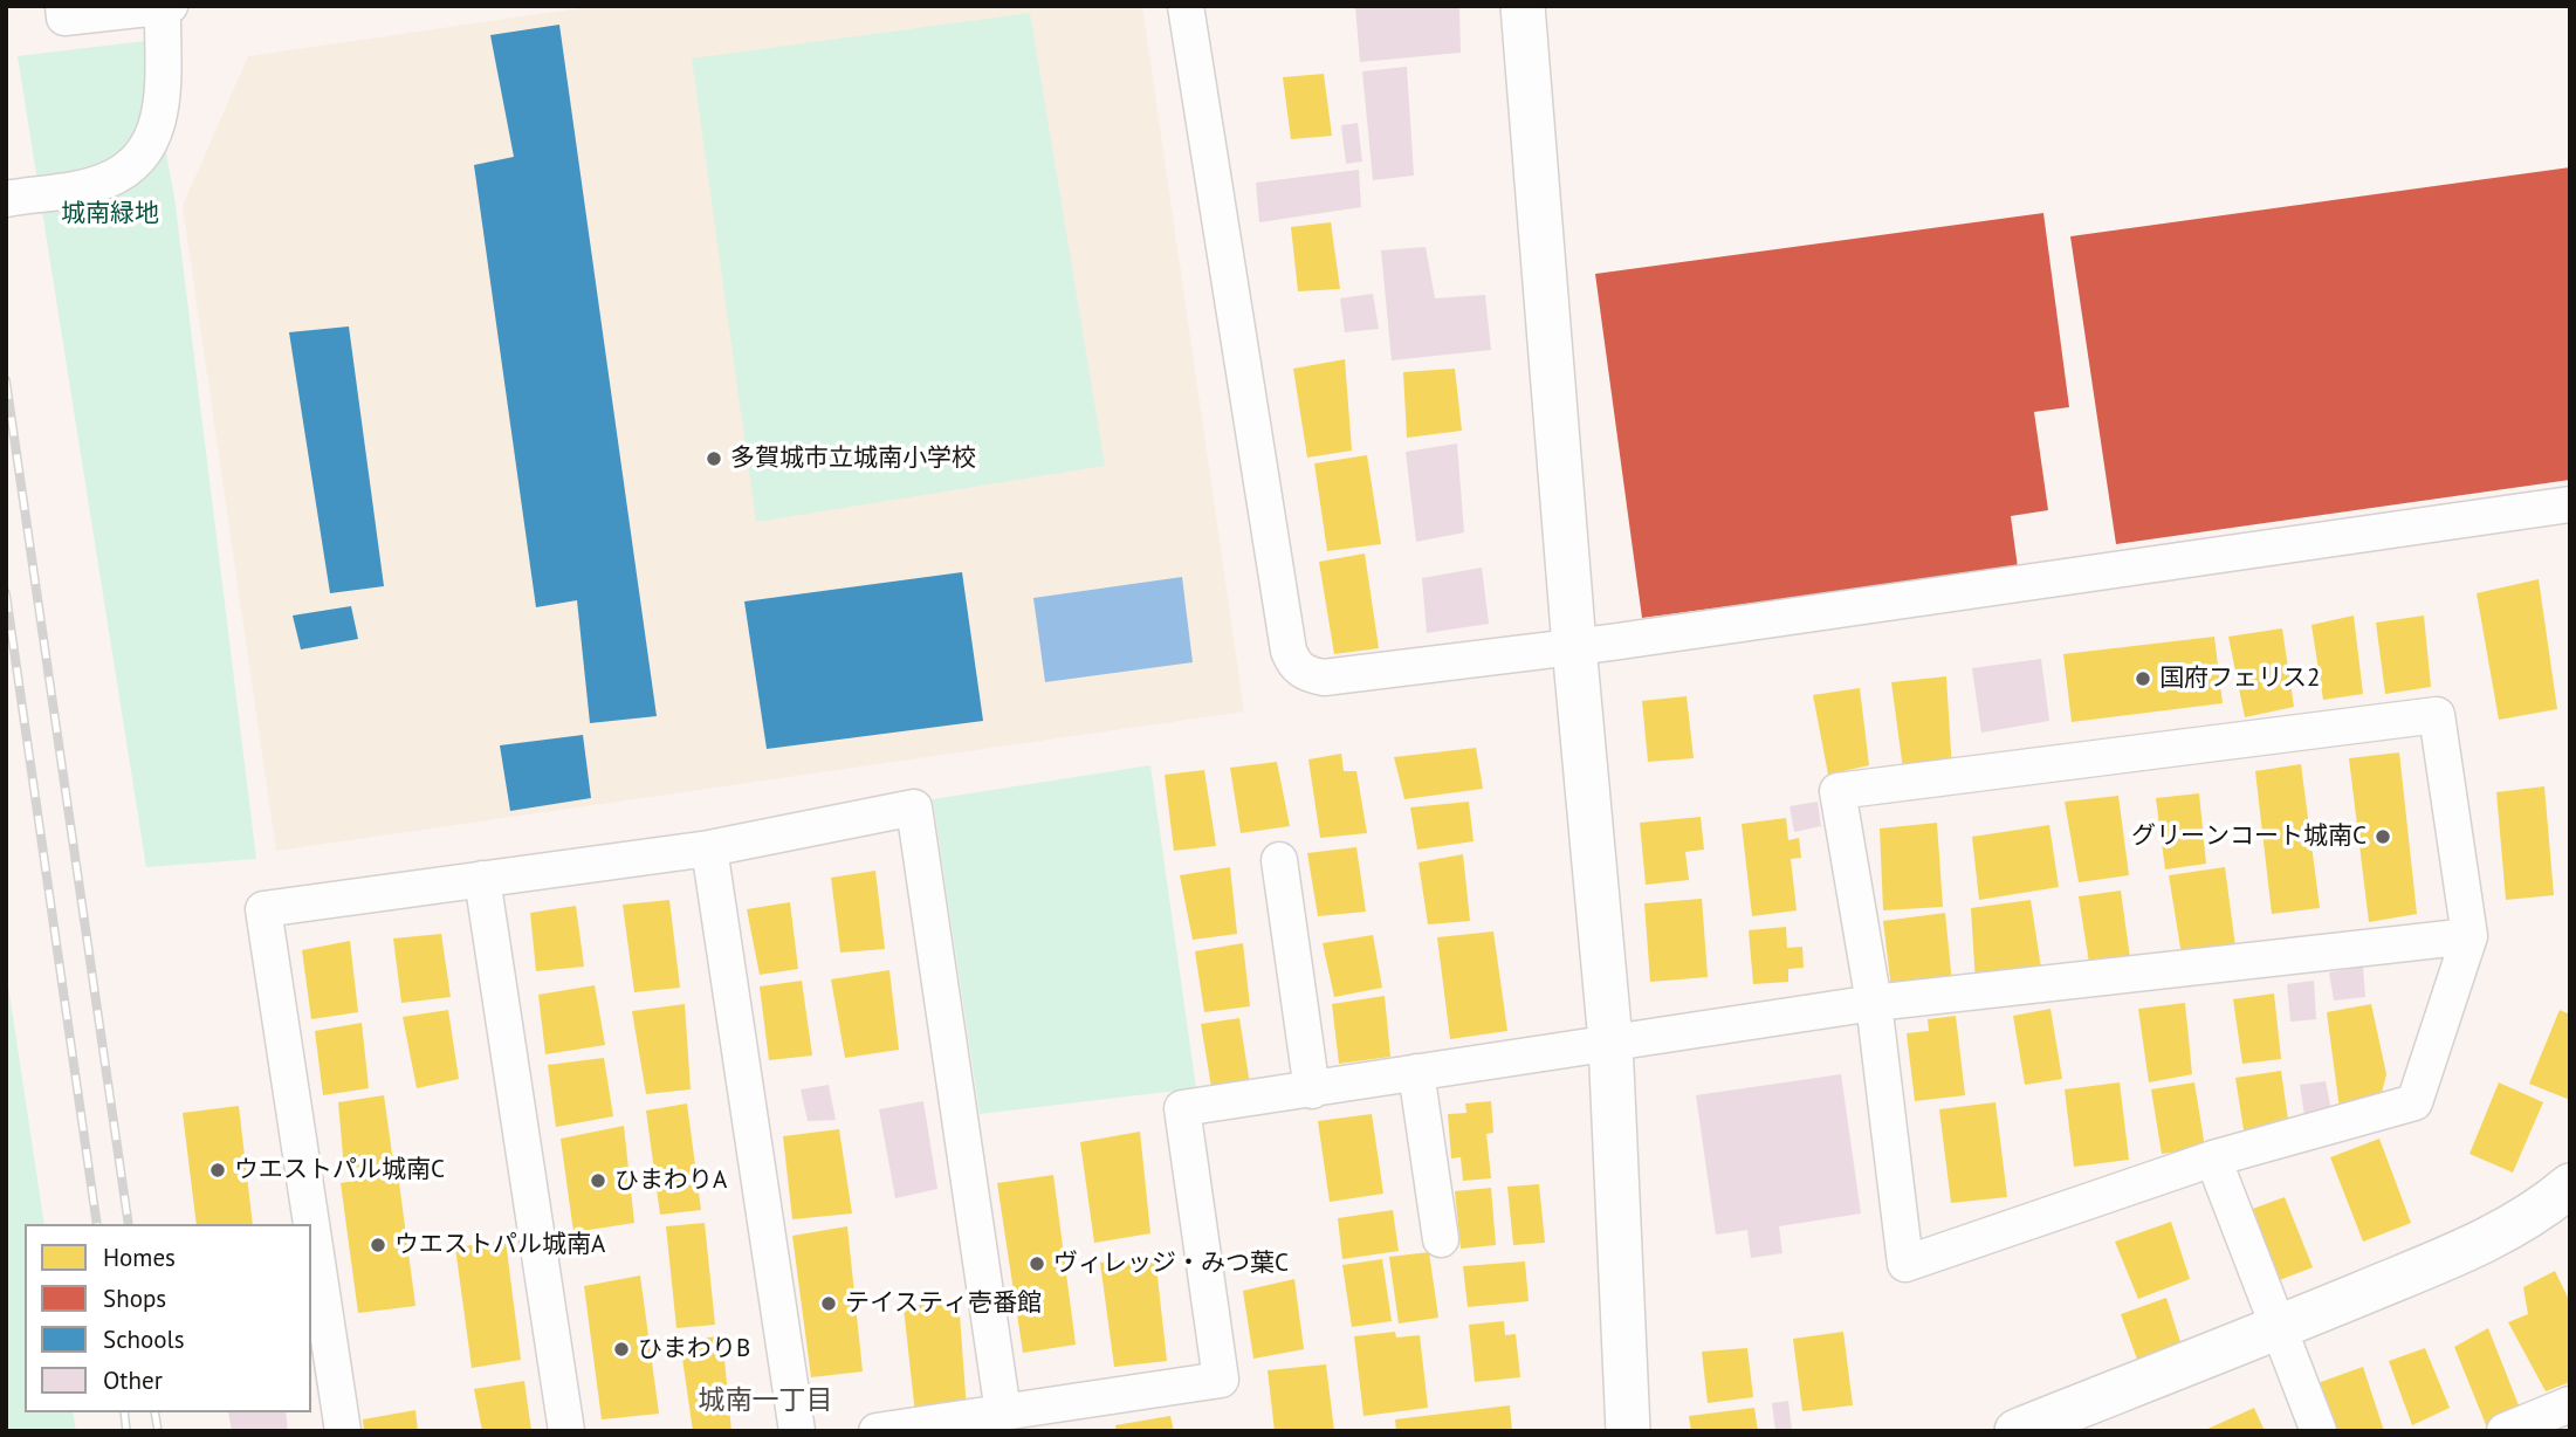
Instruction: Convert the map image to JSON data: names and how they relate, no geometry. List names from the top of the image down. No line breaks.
{"districts":["城南一丁目"],"parks":["城南緑地"],"places":["多賀城市立城南小学校","国府フェリス2","グリーンコート城南C","ウエストパル城南C","ひまわりA","ウエストパル城南A","ヴィレッジ・みつ葉C","テイスティ壱番館","ひまわりB"],"legend":["Homes","Shops","Schools","Other"]}
